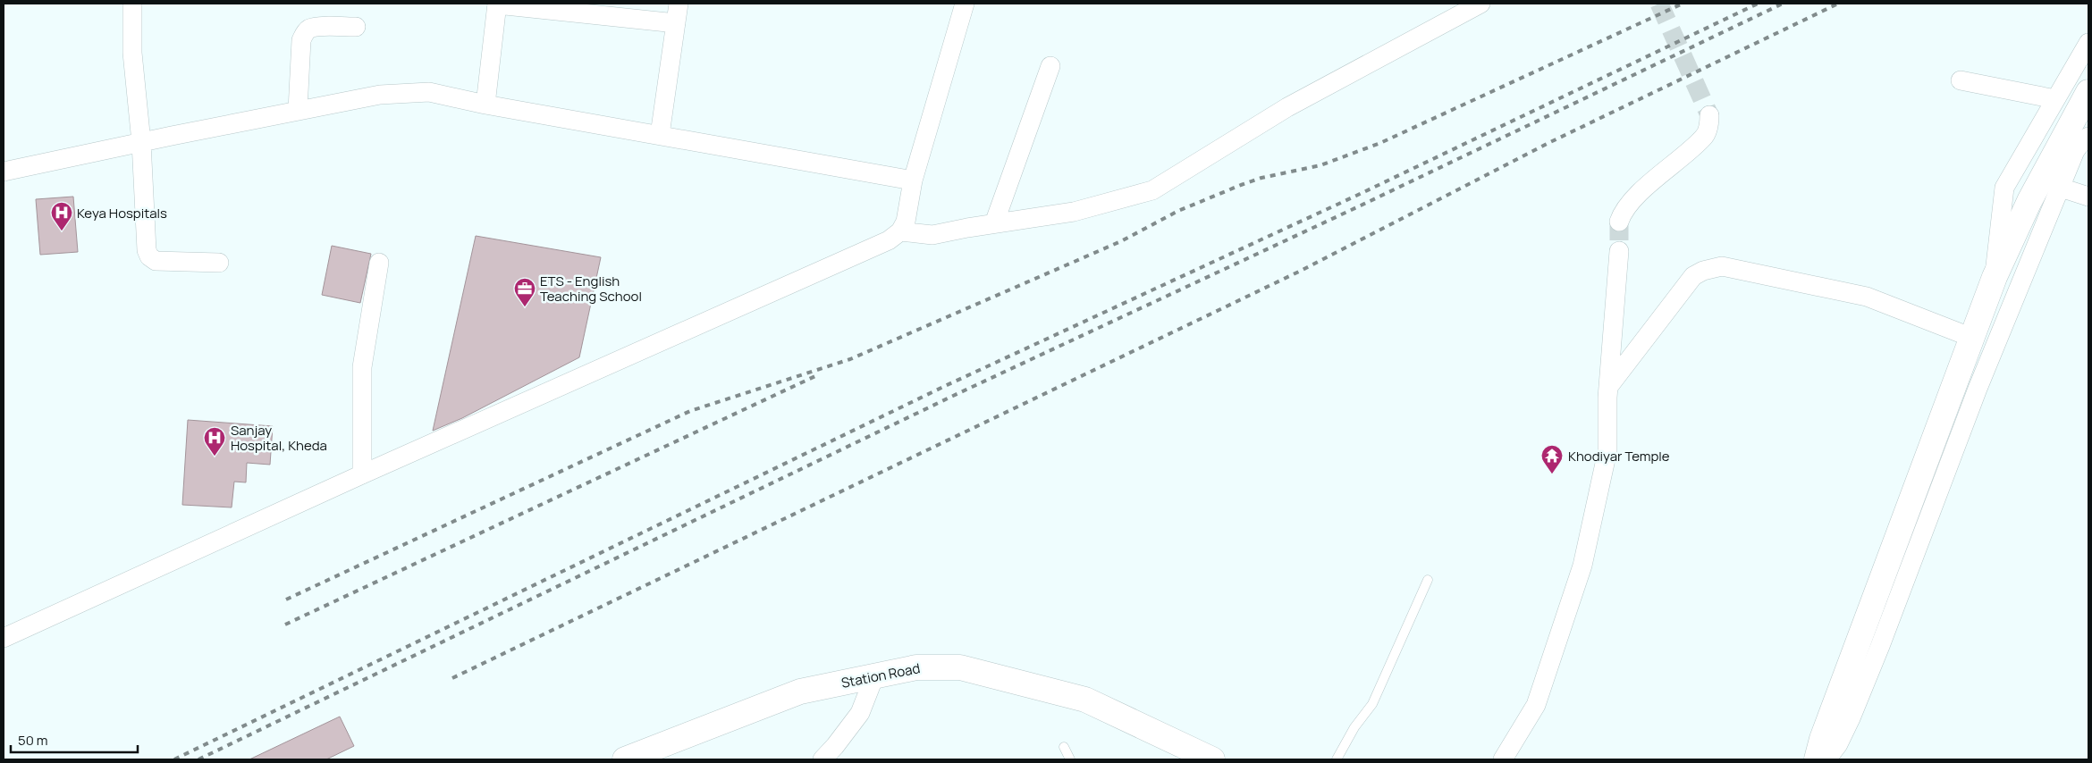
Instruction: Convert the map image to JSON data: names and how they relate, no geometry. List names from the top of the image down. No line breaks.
{"streets":{"main road":["Station Road"]},"places":{"hospital":["Keya Hospitals","Sanjay Hospital, Kheda"],"office":["ETS - English Teaching School"],"temple":["Khodiyar Temple"]},"scale_bar":"50 m"}
